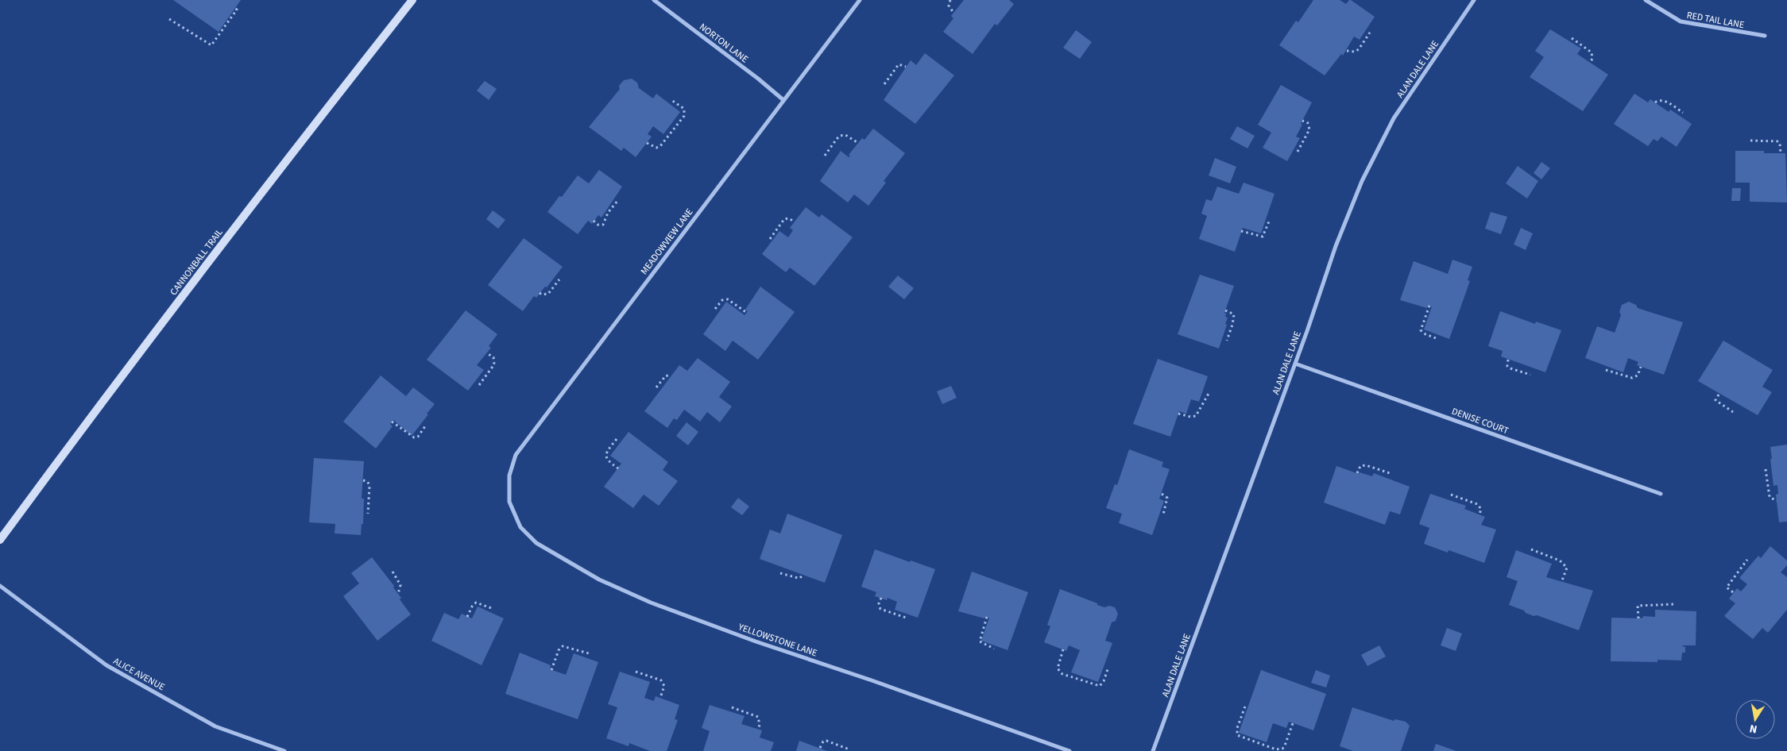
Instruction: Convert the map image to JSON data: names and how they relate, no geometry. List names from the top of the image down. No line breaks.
{"streets":{"main road":["CANNONBALL TRAIL"],"street":["RED TAIL LANE","NORTON LANE","ALAN DALE LANE","MEADOWVIEW LANE","DENISE COURT","YELLOWSTONE LANE","ALICE AVENUE"]},"crossings":[["NORTON LANE","MEADOWVIEW LANE"],["ALAN DALE LANE","DENISE COURT"],["MEADOWVIEW LANE","YELLOWSTONE LANE"]],"north":"bottom"}
